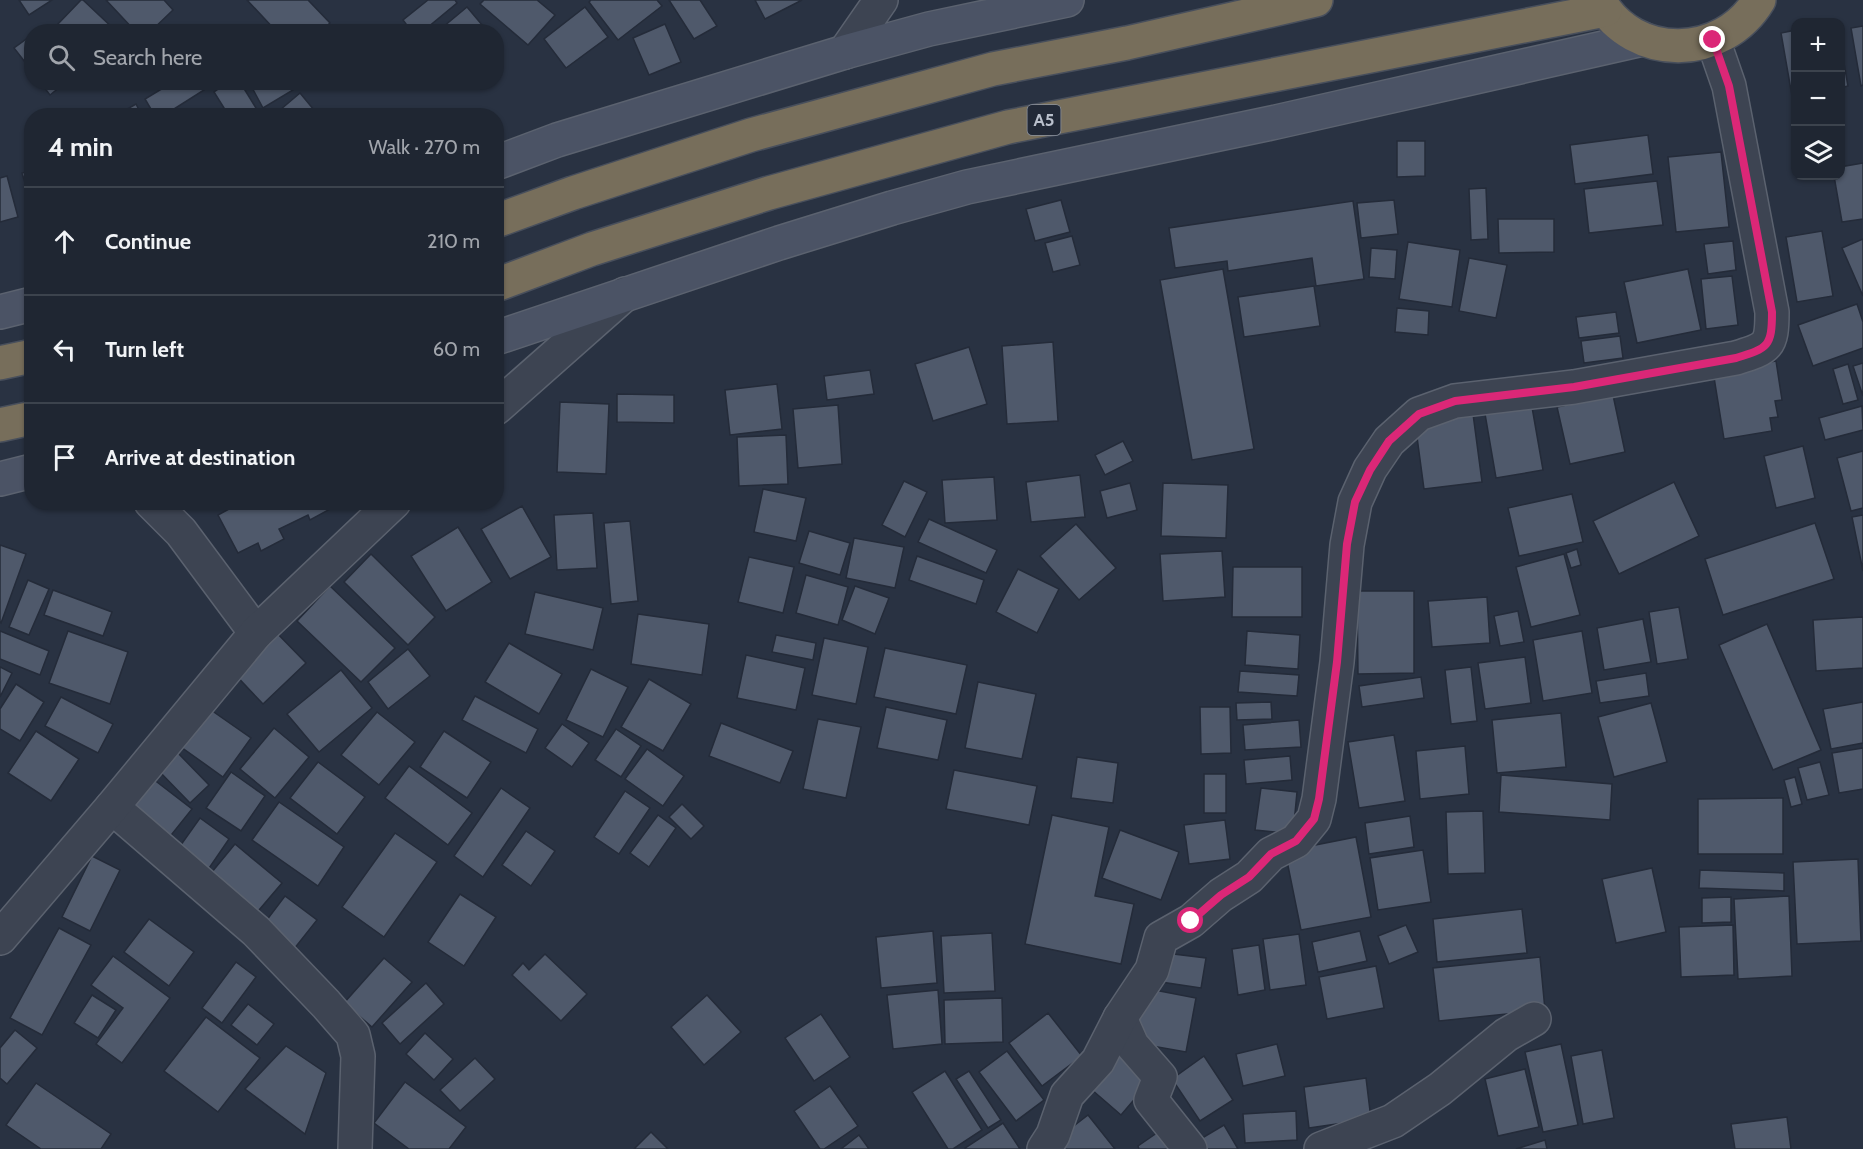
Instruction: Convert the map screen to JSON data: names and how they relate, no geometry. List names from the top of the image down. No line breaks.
{"streets":{"highway":["A5"]},"page":{"map_buttons":["+","−"],"search":"Search here","heading":["4 min","Walk · 270 m"],"list":[["Continue","210 m"],["Turn left","60 m"],"Arrive at destination"]}}
